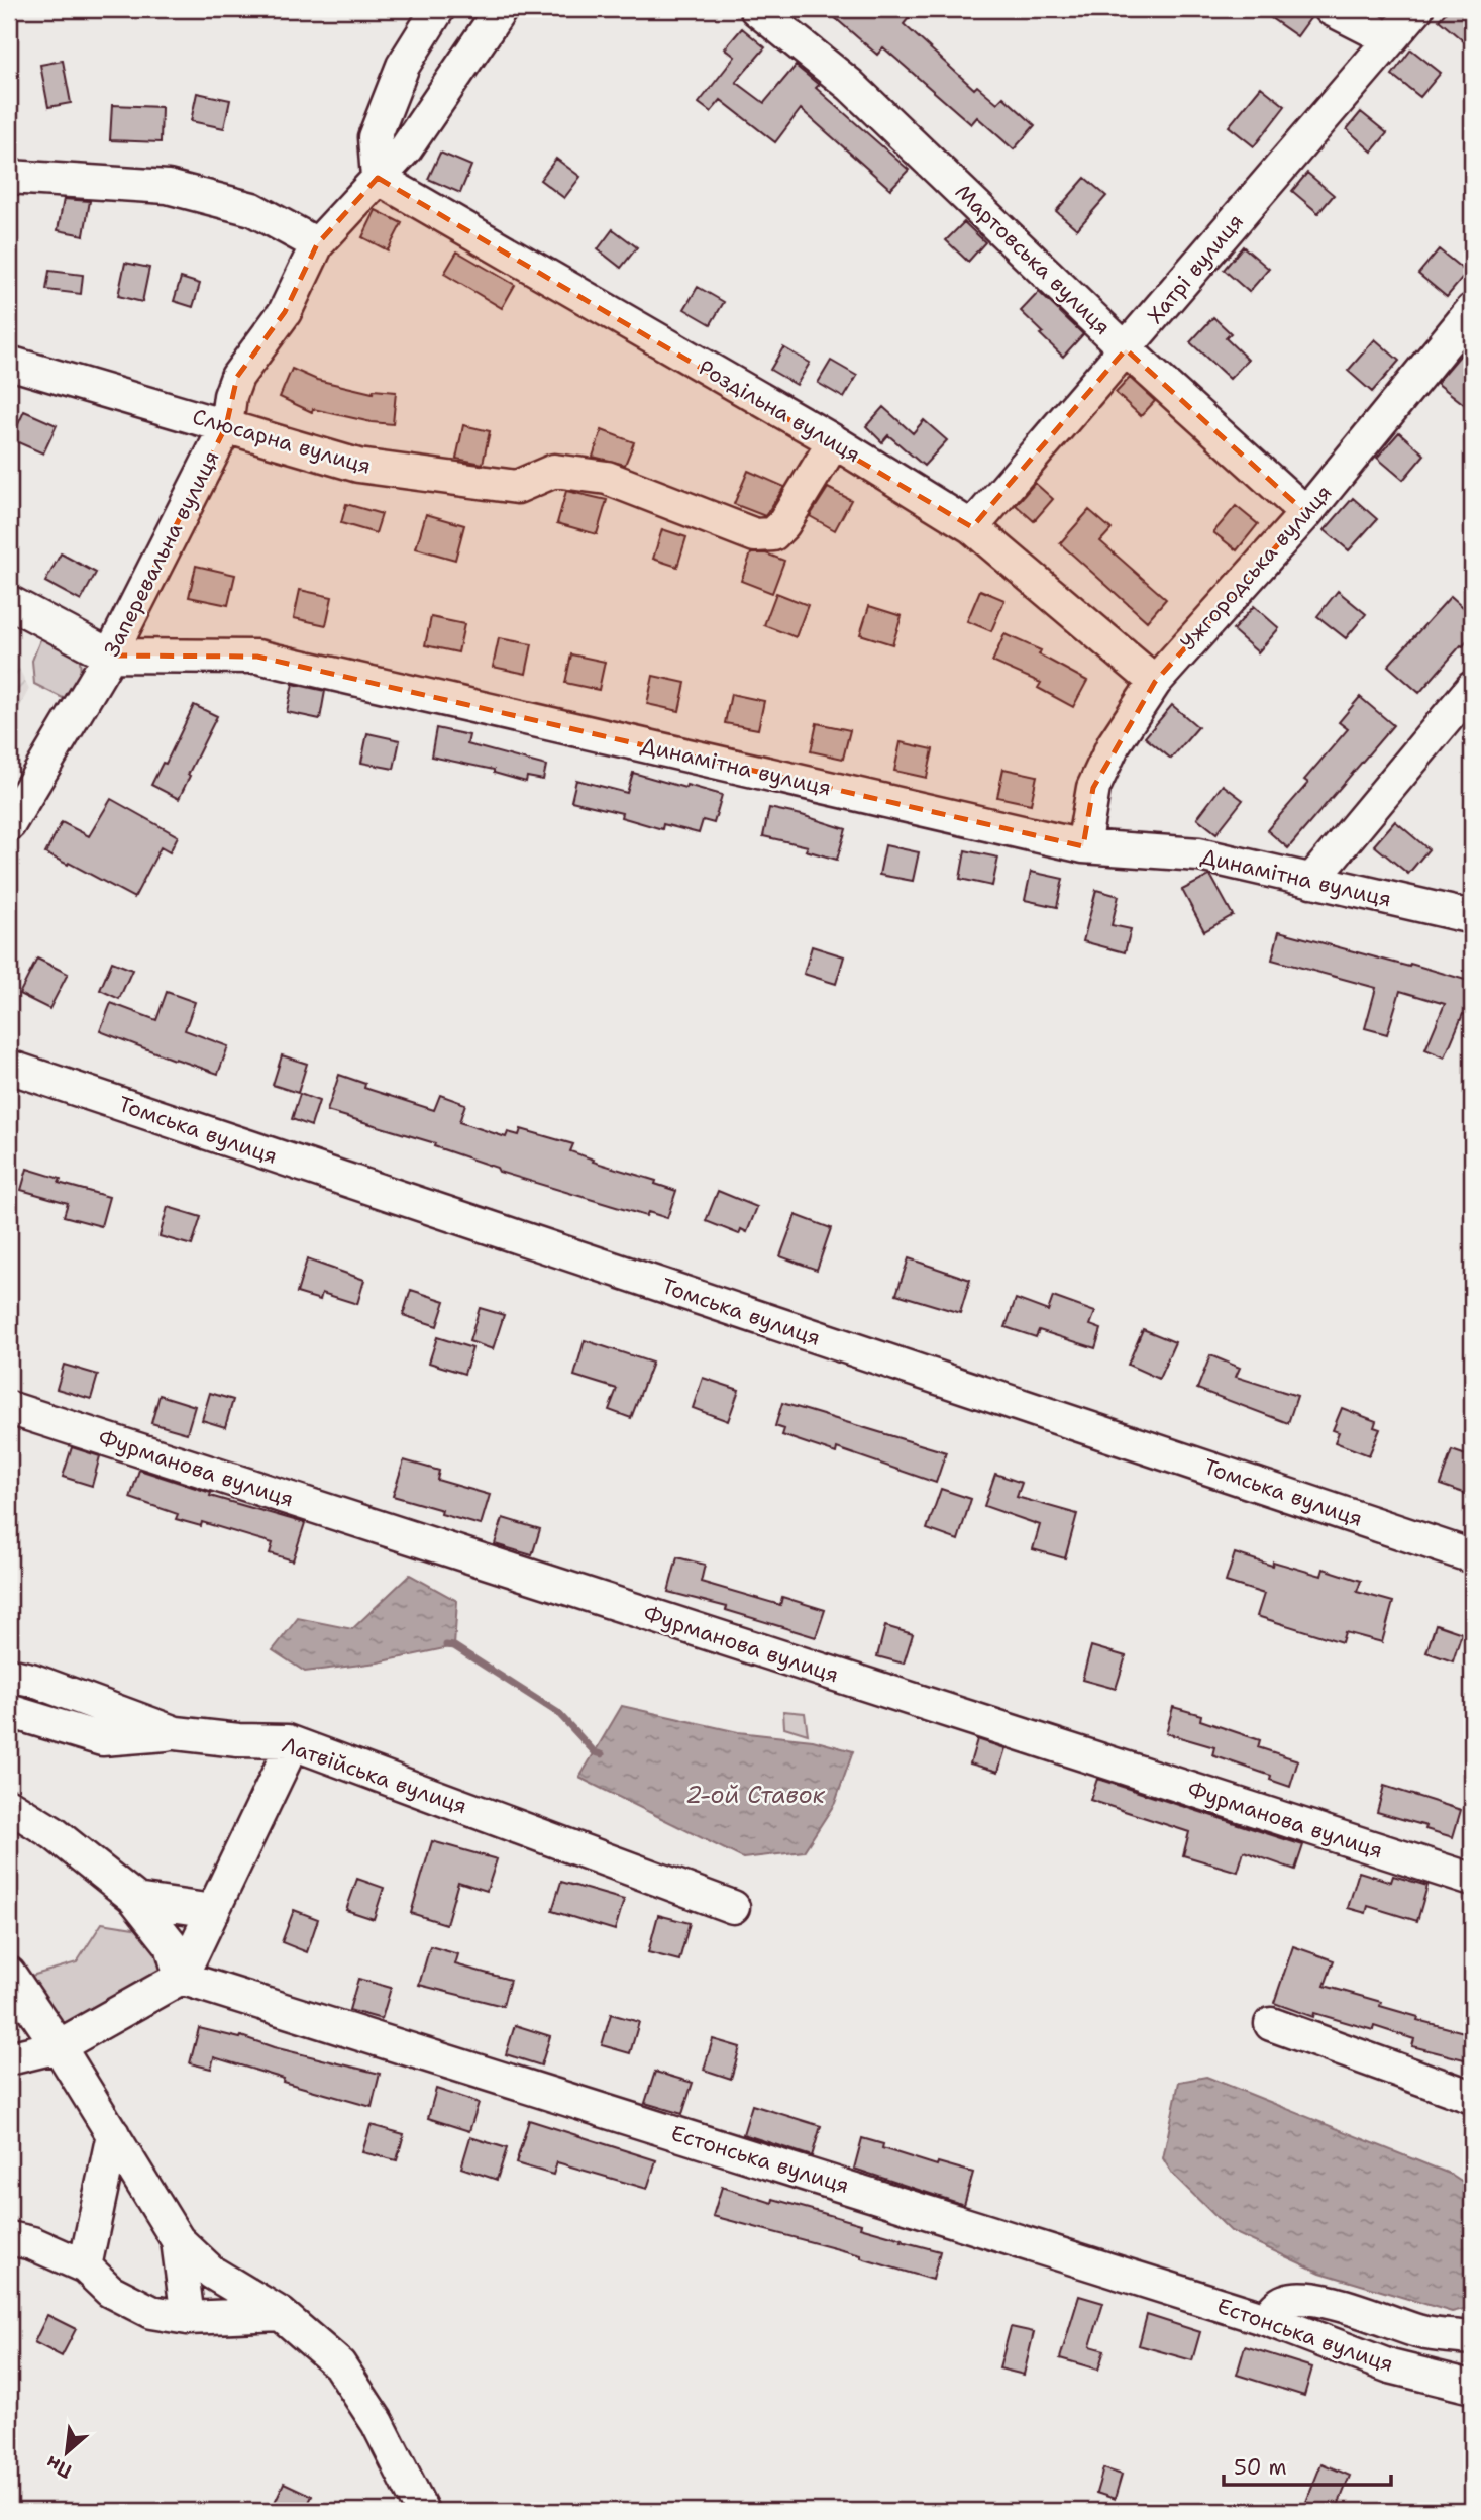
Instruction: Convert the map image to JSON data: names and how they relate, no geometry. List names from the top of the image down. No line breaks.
{"streets":{"street":["Мартовська вулиця","Хатрі вулиця","Роздільна вулиця","Слюсарна вулиця","Заперевальна вулиця","Ужгородська вулиця","Динамітна вулиця","Томська вулиця","Фурманова вулиця","Латвiйська вулиця","Естонська вулиця"]},"crossings":[["Мартовська вулиця","Хатрі вулиця"],["Мартовська вулиця","Ужгородська вулиця"],["Хатрі вулиця","Роздільна вулиця"],["Роздільна вулиця","Слюсарна вулиця"],["Роздільна вулиця","Заперевальна вулиця"],["Роздільна вулиця","Ужгородська вулиця"],["Слюсарна вулиця","Заперевальна вулиця"],["Заперевальна вулиця","Динамітна вулиця"],["Ужгородська вулиця","Динамітна вулиця"]],"water":["2-ой Ставок"],"scale_bar":"50 m","north":"bottom left"}
